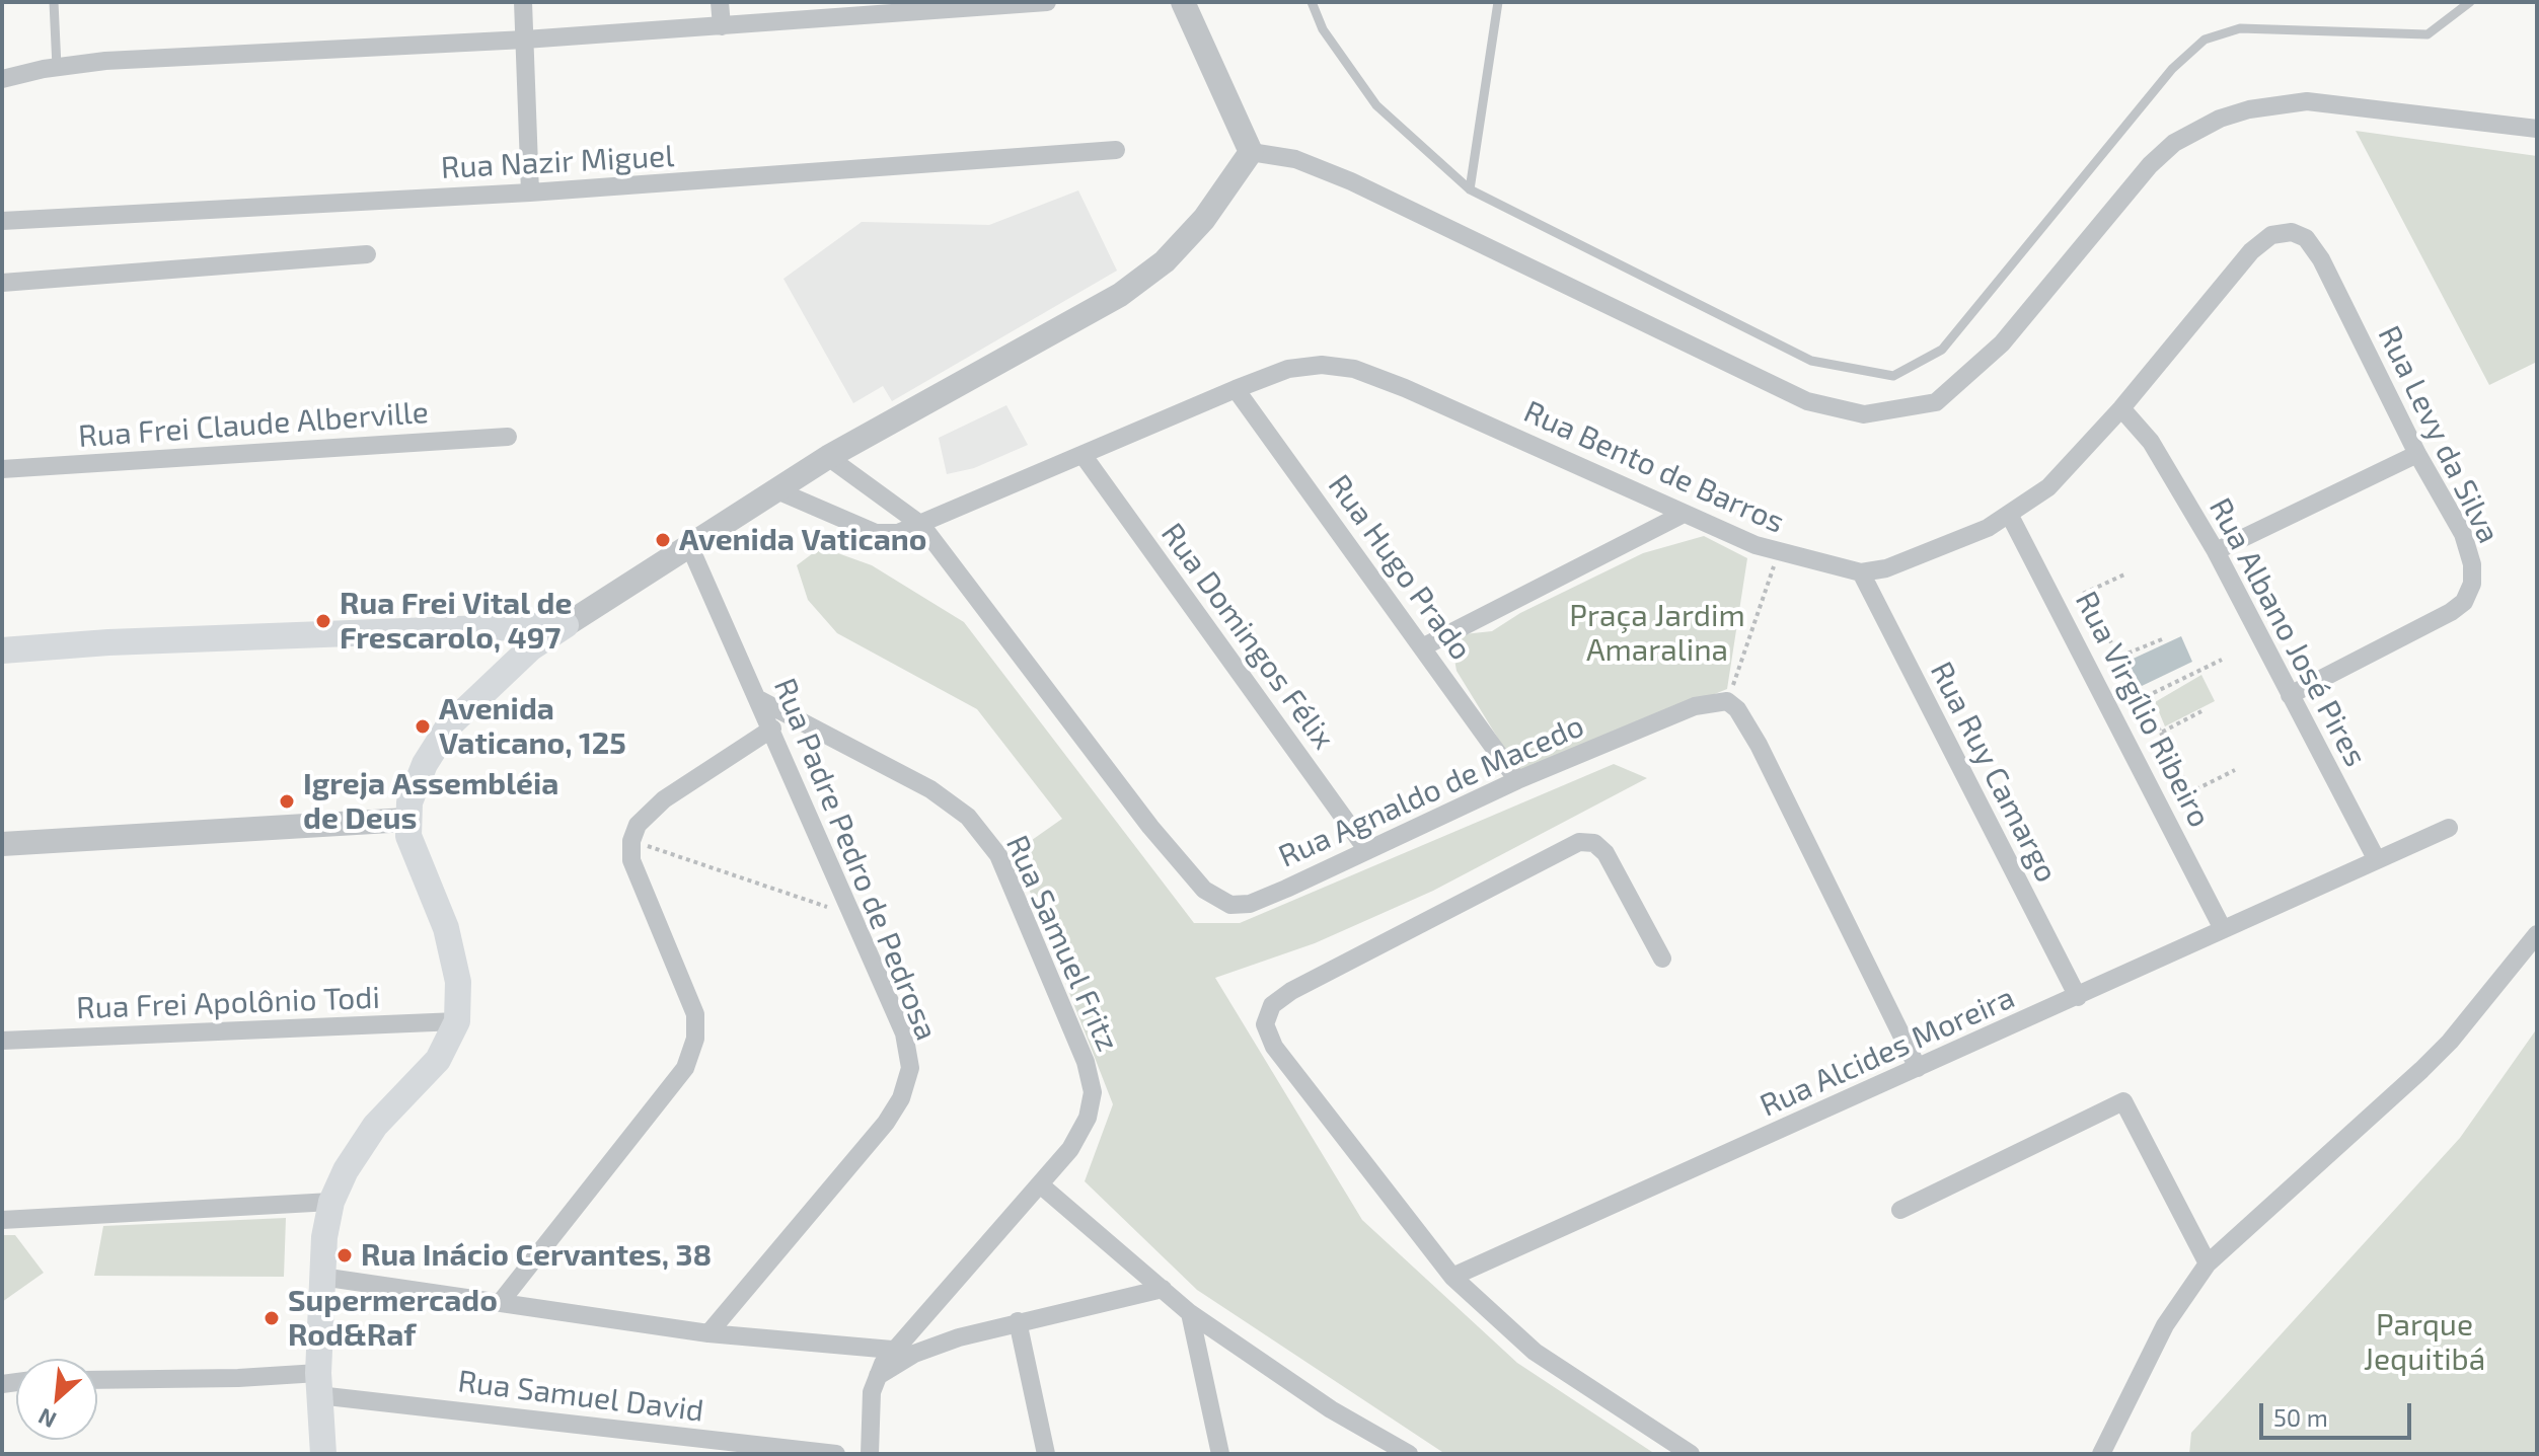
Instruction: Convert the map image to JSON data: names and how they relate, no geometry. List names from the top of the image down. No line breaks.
{"streets":{"street":["Rua Nazir Miguel","Rua Frei Claude Alberville","Rua Levy da Silva","Rua Bento de Barros","Rua Hugo Prado","Rua Albano José Pires","Rua Domingos Félix","Rua Virgílio Ribeiro","Rua Ruy Camargo","Rua Agnaldo de Macedo","Rua Padre Pedro de Pedrosa","Rua Samuel Fritz","Rua Frei Apolônio Todi","Rua Alcides Moreira","Rua Samuel David"]},"crossings":[["Rua Levy da Silva","Rua Bento de Barros"],["Rua Levy da Silva","Rua Albano José Pires"],["Rua Bento de Barros","Rua Hugo Prado"],["Rua Bento de Barros","Rua Albano José Pires"],["Rua Bento de Barros","Rua Domingos Félix"],["Rua Bento de Barros","Rua Virgílio Ribeiro"],["Rua Bento de Barros","Rua Ruy Camargo"],["Rua Bento de Barros","Rua Agnaldo de Macedo"],["Rua Hugo Prado","Rua Agnaldo de Macedo"],["Rua Albano José Pires","Rua Alcides Moreira"],["Rua Domingos Félix","Rua Agnaldo de Macedo"],["Rua Virgílio Ribeiro","Rua Alcides Moreira"],["Rua Ruy Camargo","Rua Alcides Moreira"],["Rua Padre Pedro de Pedrosa","Rua Samuel Fritz"]],"parks":["Praça Jardim Amaralina","Parque Jequitibá"],"places":["Avenida Vaticano","Rua Frei Vital de Frescarolo, 497","Avenida Vaticano, 125","Igreja Assembléia de Deus","Rua Inácio Cervantes, 38","Supermercado Rod&Raf"],"scale_bar":"50 m","north":"bottom left"}
